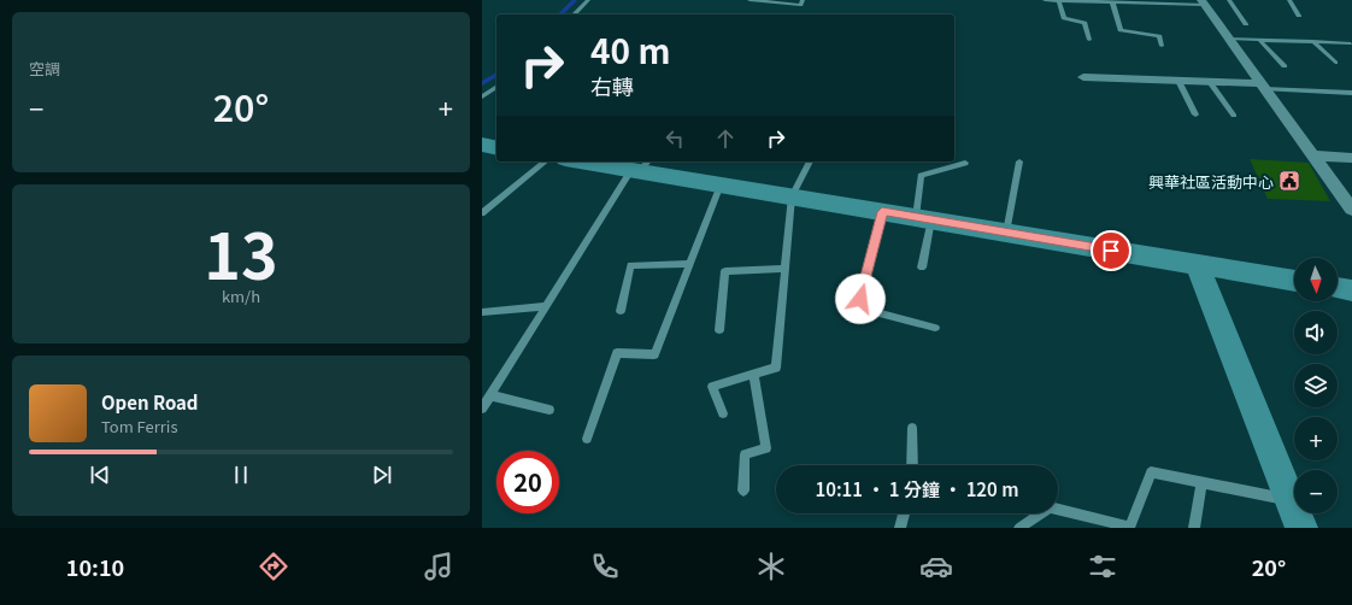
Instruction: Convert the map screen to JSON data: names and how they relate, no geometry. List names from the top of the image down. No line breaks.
{"places":{"public building":["興華社區活動中心"]},"north":"bottom","page":{"tile":["空調",["13","km/h"]],"turn":["40 m","右轉"],"heat":["−","20°","+"],"map_buttons":["+","−"],"song":["Open Road","Tom Ferris"],"limit":"20","trip":"10:11 · 1 分鐘 · 120 m","tabs":["10:10","20°"]}}
